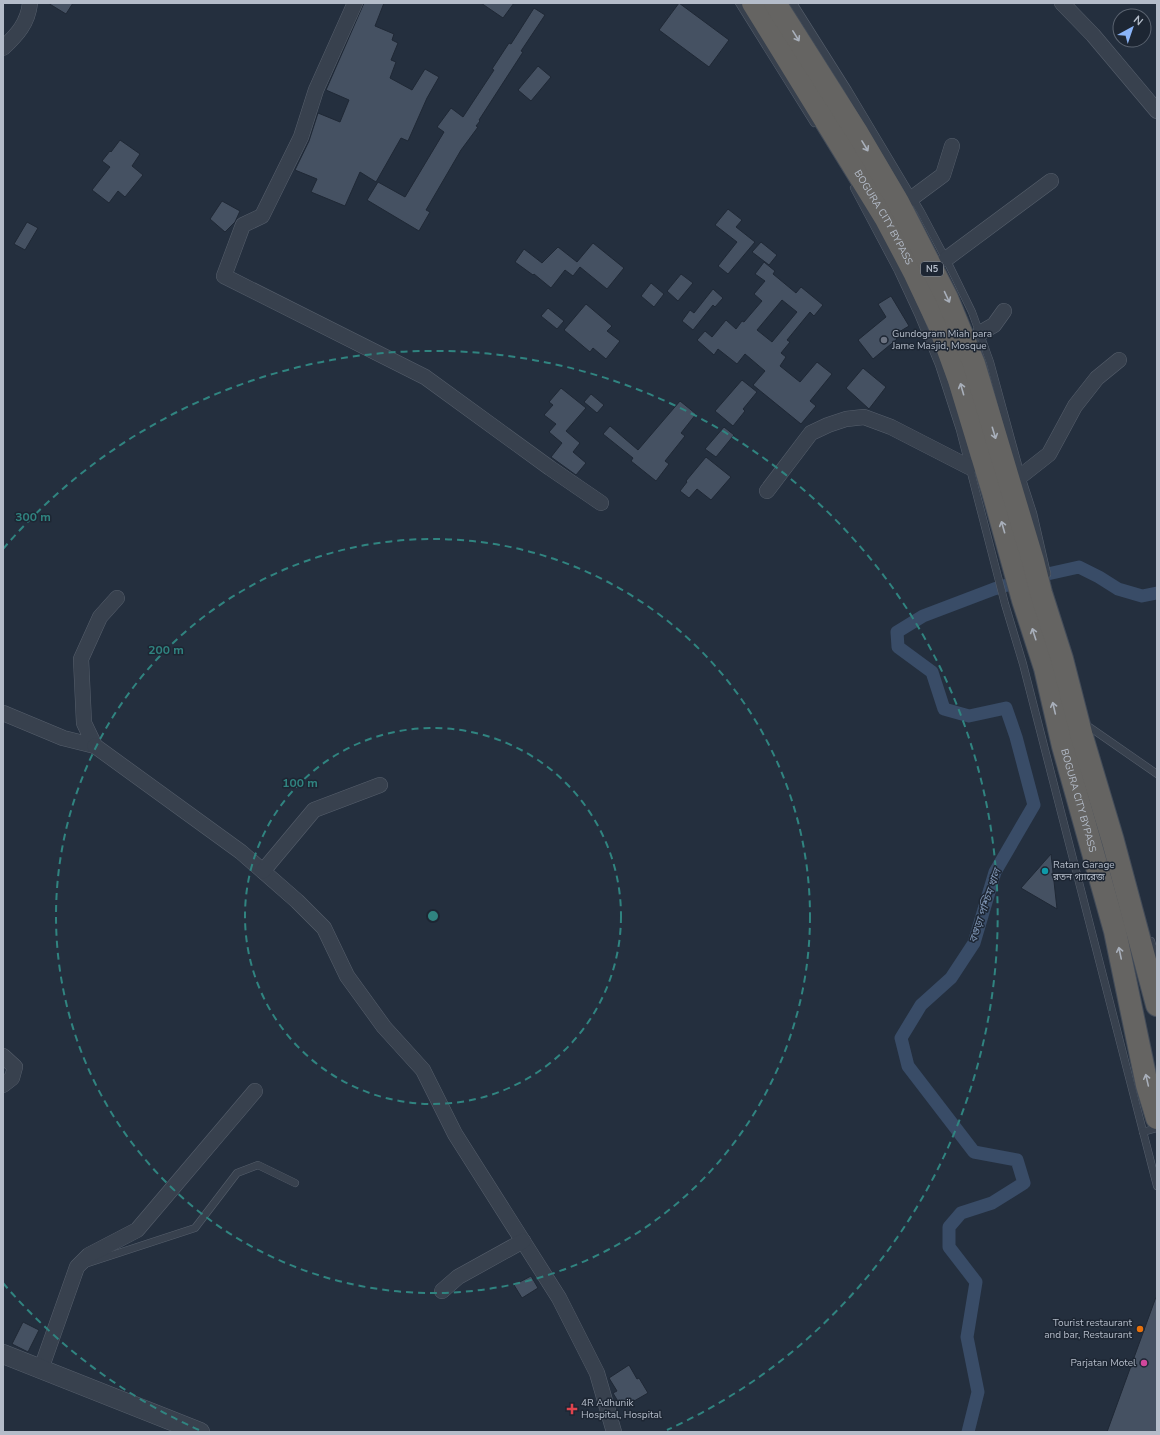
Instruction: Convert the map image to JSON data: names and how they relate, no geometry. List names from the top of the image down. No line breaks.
{"streets":{"highway":["BOGURA CITY BYPASS","N5"]},"water":["বগুড়া পশ্চিম খাল"],"places":{"other":["Gundogram Miah para Jame Masjid, Mosque","Ratan Garage রতন গ্যারেজ","Tourist restaurant and bar, Restaurant","Parjatan Motel"],"health":["4R Adhunik Hospital, Hospital"]},"north":"top right","rings":["300 m","200 m","100 m"]}
